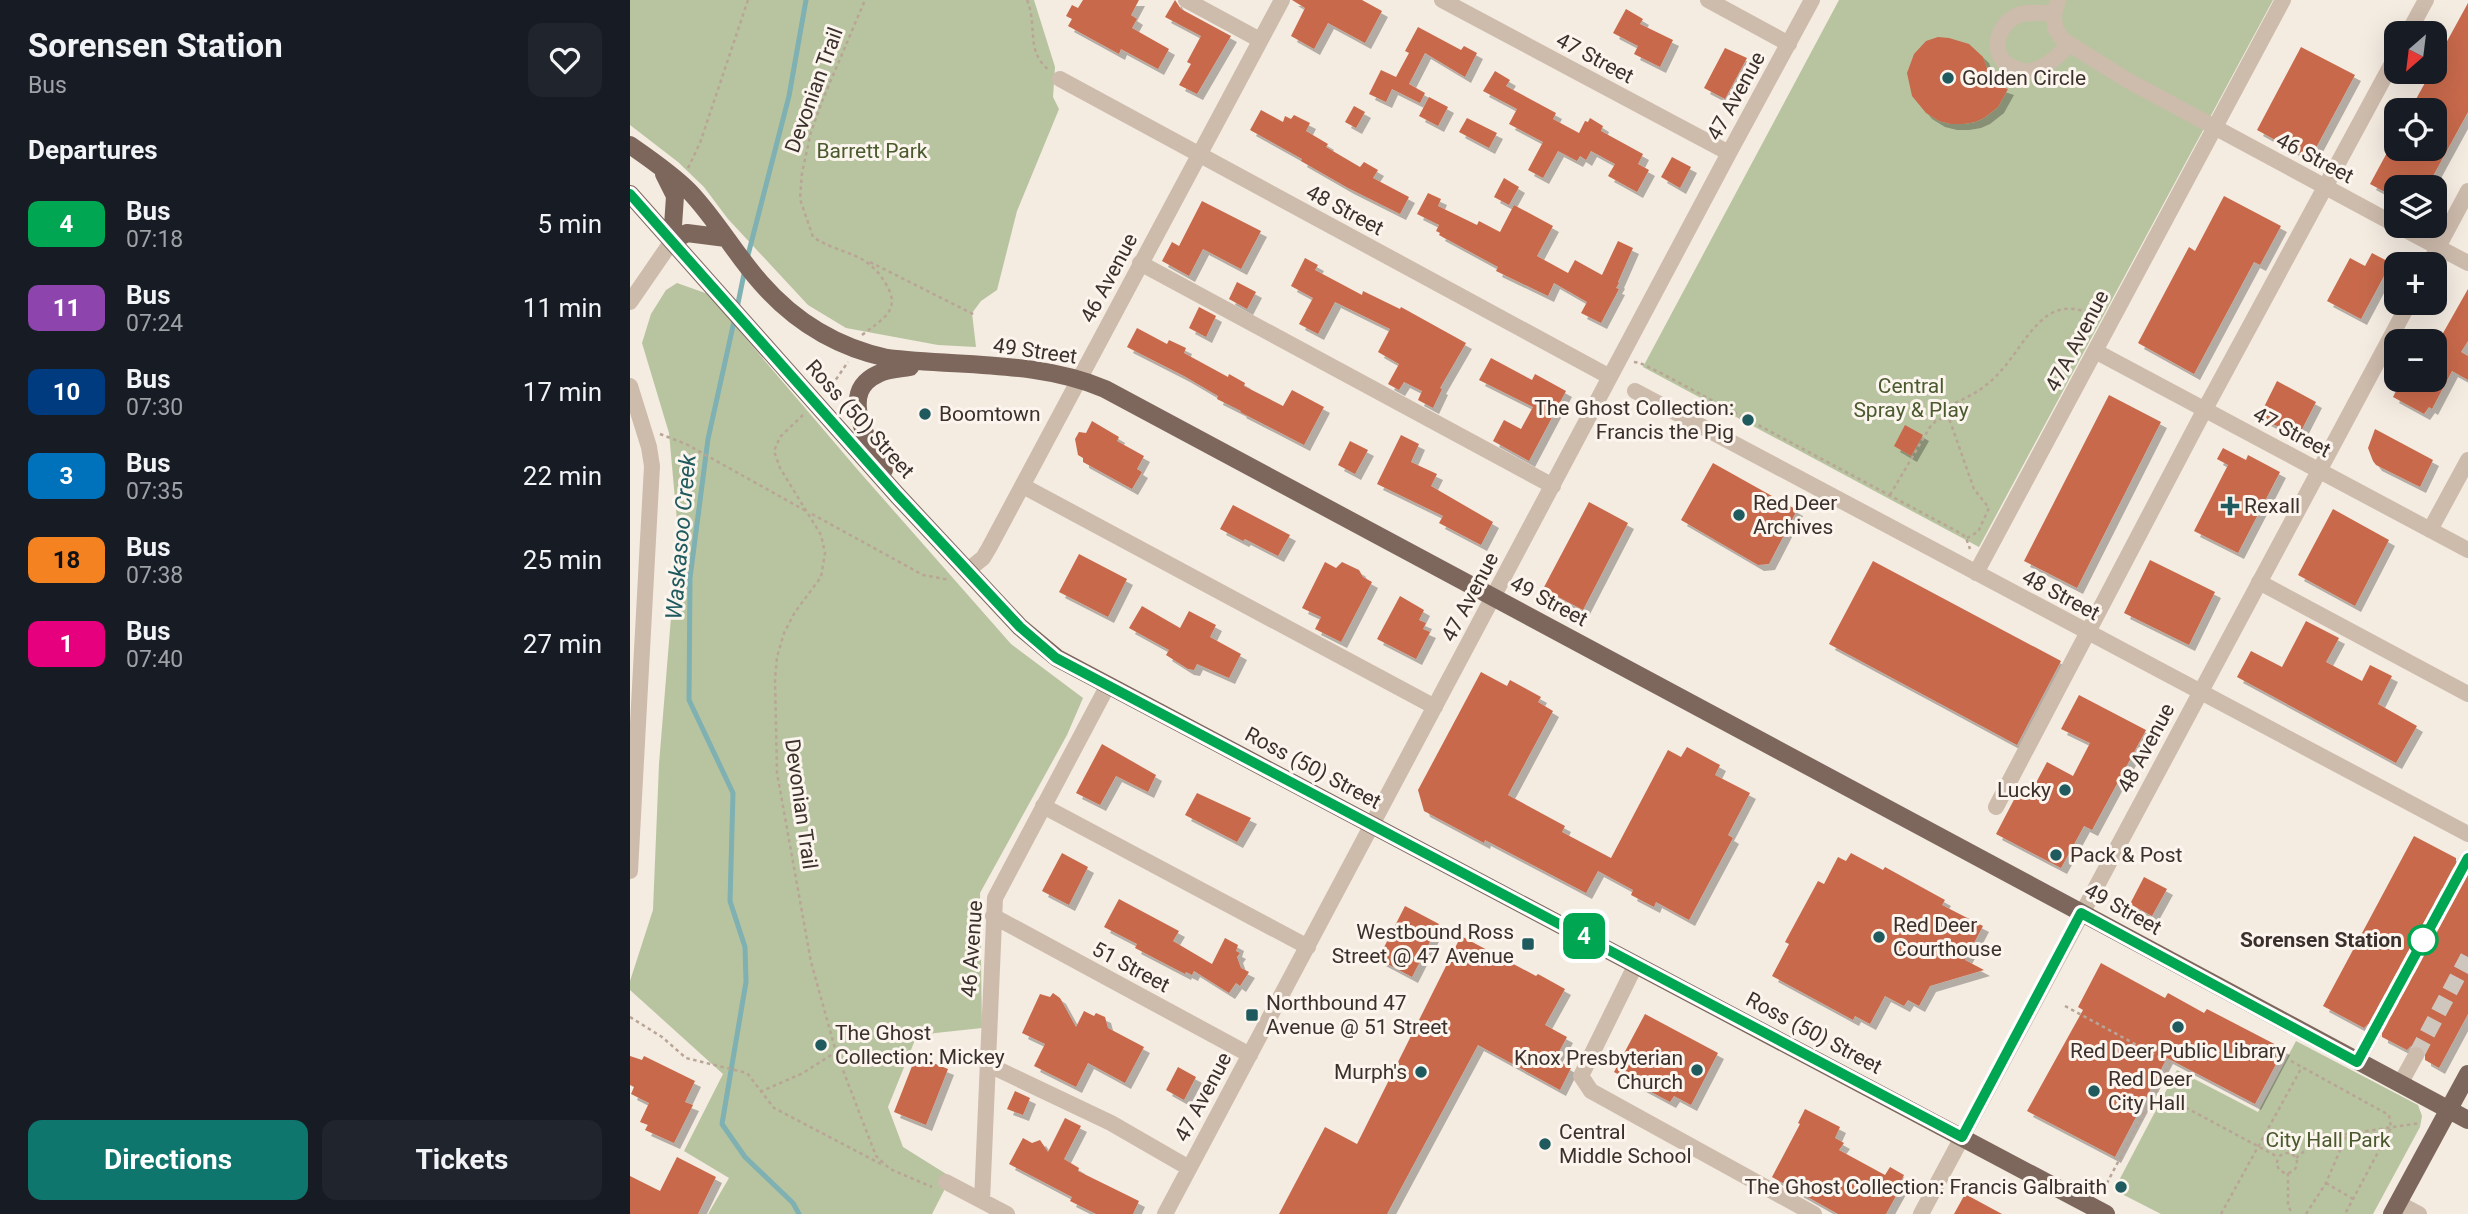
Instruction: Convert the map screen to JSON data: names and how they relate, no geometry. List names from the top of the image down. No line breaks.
{"streets":{"main road":["49 Street","Ross (50) Street"],"street":["47 Street","47 Avenue","46 Street","48 Street","46 Avenue","47A Avenue","48 Avenue","51 Street"],"path":["Devonian Trail"]},"crossings":[["47 Street","47 Avenue"],["47 Street","47A Avenue"],["47 Street","48 Avenue"],["47 Avenue","48 Street"],["47 Avenue","49 Street"],["47 Avenue","Ross (50) Street"],["47 Avenue","51 Street"],["46 Street","47A Avenue"],["48 Street","46 Avenue"],["48 Street","47A Avenue"],["48 Street","48 Avenue"],["46 Avenue","49 Street"],["46 Avenue","Ross (50) Street"],["46 Avenue","51 Street"],["49 Street","48 Avenue"],["Ross (50) Street","48 Avenue"]],"water":["Waskasoo Creek"],"parks":["Barrett Park","Central Spray & Play","City Hall Park"],"places":{"other":["Golden Circle","Boomtown","The Ghost Collection: Francis the Pig","Red Deer Archives","Lucky","Pack & Post","Red Deer Courthouse","Sorensen Station","Red Deer Public Library","The Ghost Collection: Mickey","Knox Presbyterian Church","Murph's","Red Deer City Hall","Central Middle School","The Ghost Collection: Francis Galbraith"],"health":["Rexall"],"transit":["Westbound Ross Street @ 47 Avenue","Northbound 47 Avenue @ 51 Street"]},"lines":["bus line 4"],"north":"bottom left","page":{"heading":[["Sorensen Station","Bus"],"Departures"],"on_map":"4","map_buttons":["+","−"],"list":[{"mark":"4","name":"Bus","note":"07:18","value":"5 min"},{"mark":"11","name":"Bus","note":"07:24","value":"11 min"},{"mark":"10","name":"Bus","note":"07:30","value":"17 min"},{"mark":"3","name":"Bus","note":"07:35","value":"22 min"},{"mark":"18","name":"Bus","note":"07:38","value":"25 min"},{"mark":"1","name":"Bus","note":"07:40","value":"27 min"}],"buttons":["Directions","Tickets"]}}
